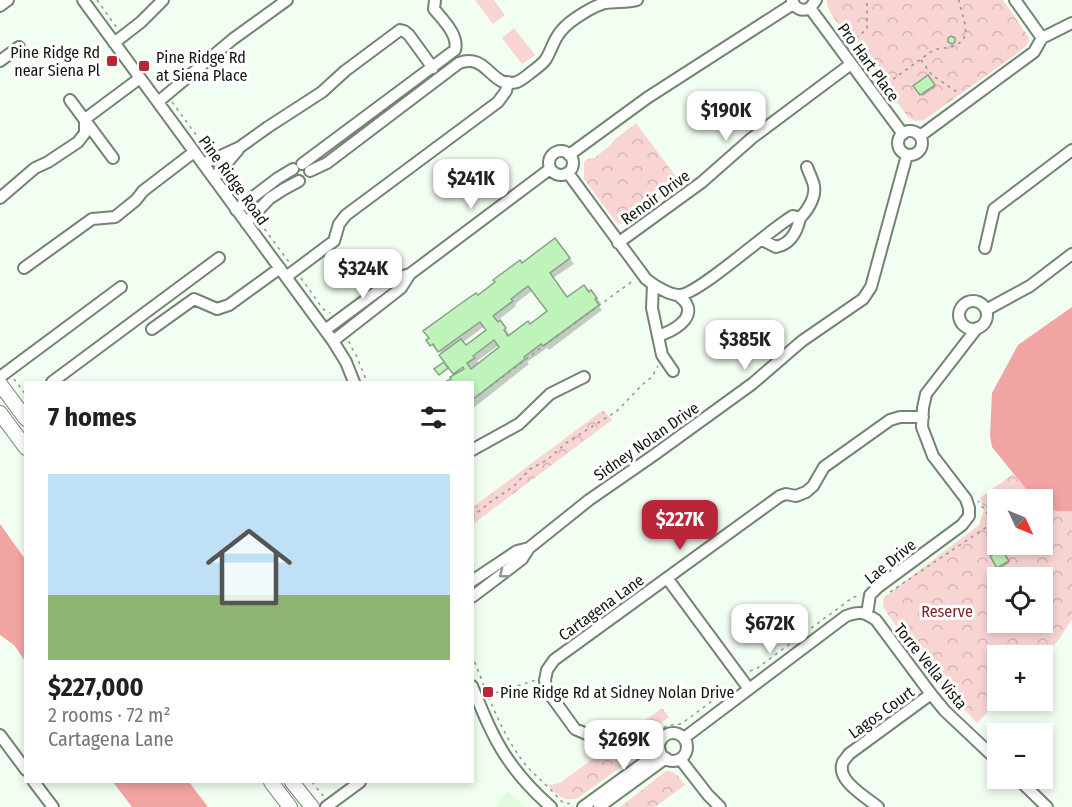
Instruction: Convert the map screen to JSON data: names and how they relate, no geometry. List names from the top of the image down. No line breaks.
{"streets":{"street":["Pro Hart Place","Pine Ridge Road","Renoir Drive","Sidney Nolan Drive","Lae Drive","Cartagena Lane","Torre Vella Vista","Lagos Court"]},"crossings":[["Pro Hart Place","Renoir Drive"],["Pro Hart Place","Sidney Nolan Drive"],["Lae Drive","Cartagena Lane"],["Lae Drive","Torre Vella Vista"],["Torre Vella Vista","Lagos Court"]],"parks":["Reserve"],"places":{"transit":["Pine Ridge Rd near Siena Pl","Pine Ridge Rd at Siena Place","Pine Ridge Rd at Sidney Nolan Drive"]},"north":"bottom right","page":{"price":["$190K","$241K","$324K","$385K","$227K","$672K","$269K"],"heading":"7 homes","list":[{"name":"$227,000","note":"2 rooms · 72 m² · Cartagena Lane"}],"map_buttons":["+","−"]}}
